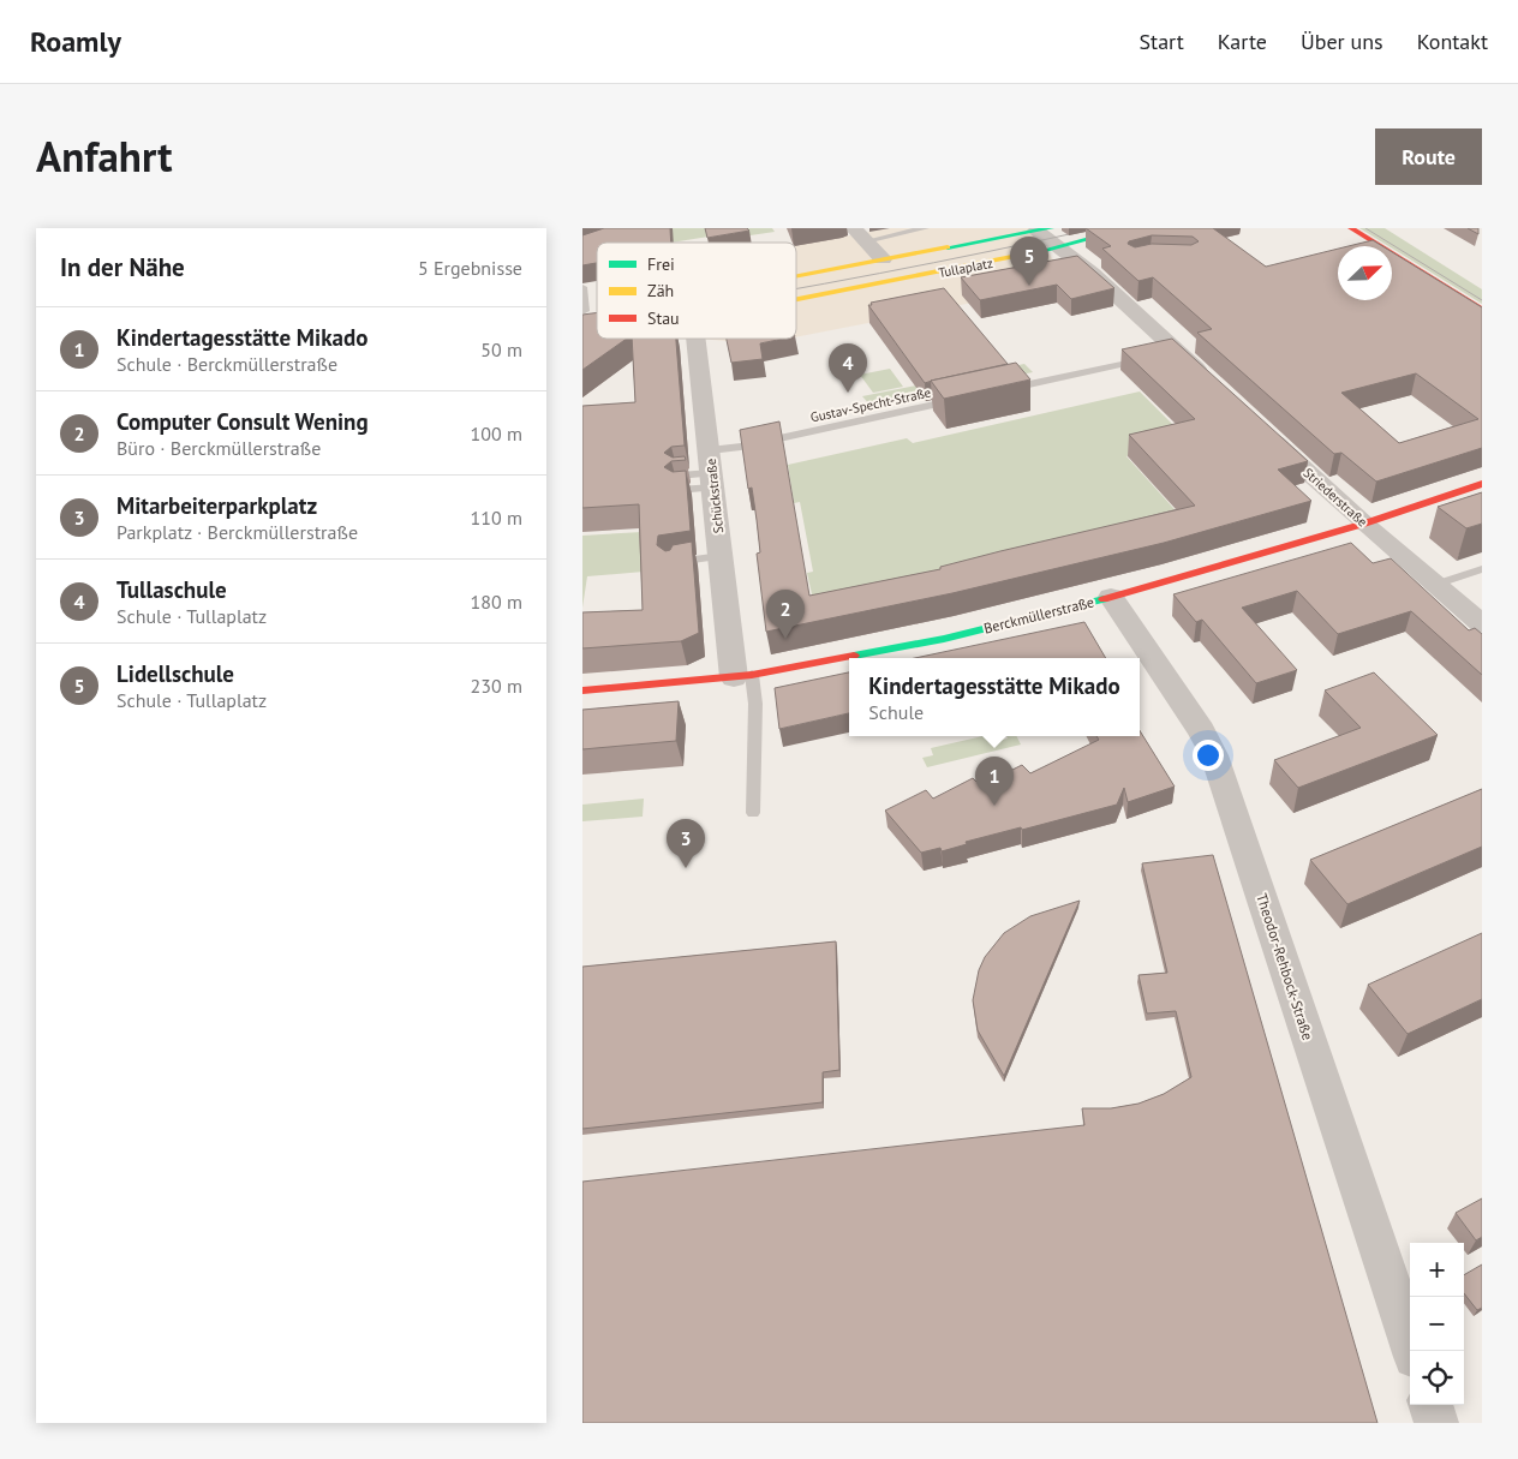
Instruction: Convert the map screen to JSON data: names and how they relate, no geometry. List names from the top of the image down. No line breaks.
{"streets":{"street":["Tullaplatz","Schückstraße","Striederstraße","Berckmüllerstraße","Theodor-Rehbock-Straße"],"lane":["Gustav-Specht-Straße"]},"crossings":[["Gustav-Specht-Straße","Schückstraße"],["Schückstraße","Berckmüllerstraße"],["Striederstraße","Berckmüllerstraße"],["Berckmüllerstraße","Theodor-Rehbock-Straße"]],"legend":["Frei","Zäh","Stau"],"north":"top right","page":{"header":"Roamly","nav":["Start","Karte","Über uns","Kontakt"],"title":"Anfahrt","buttons":"Route","heading":["In der Nähe","5 Ergebnisse"],"pins":["5","4","2","1","3"],"list":[{"mark":"1","name":"Kindertagesstätte Mikado","note":"Schule · Berckmüllerstraße","value":"50 m"},{"mark":"2","name":"Computer Consult Wening","note":"Büro · Berckmüllerstraße","value":"100 m"},{"mark":"3","name":"Mitarbeiterparkplatz","note":"Parkplatz · Berckmüllerstraße","value":"110 m"},{"mark":"4","name":"Tullaschule","note":"Schule · Tullaplatz","value":"180 m"},{"mark":"5","name":"Lidellschule","note":"Schule · Tullaplatz","value":"230 m"}],"popup":["Kindertagesstätte Mikado","Schule"],"map_buttons":["+","−"]}}
